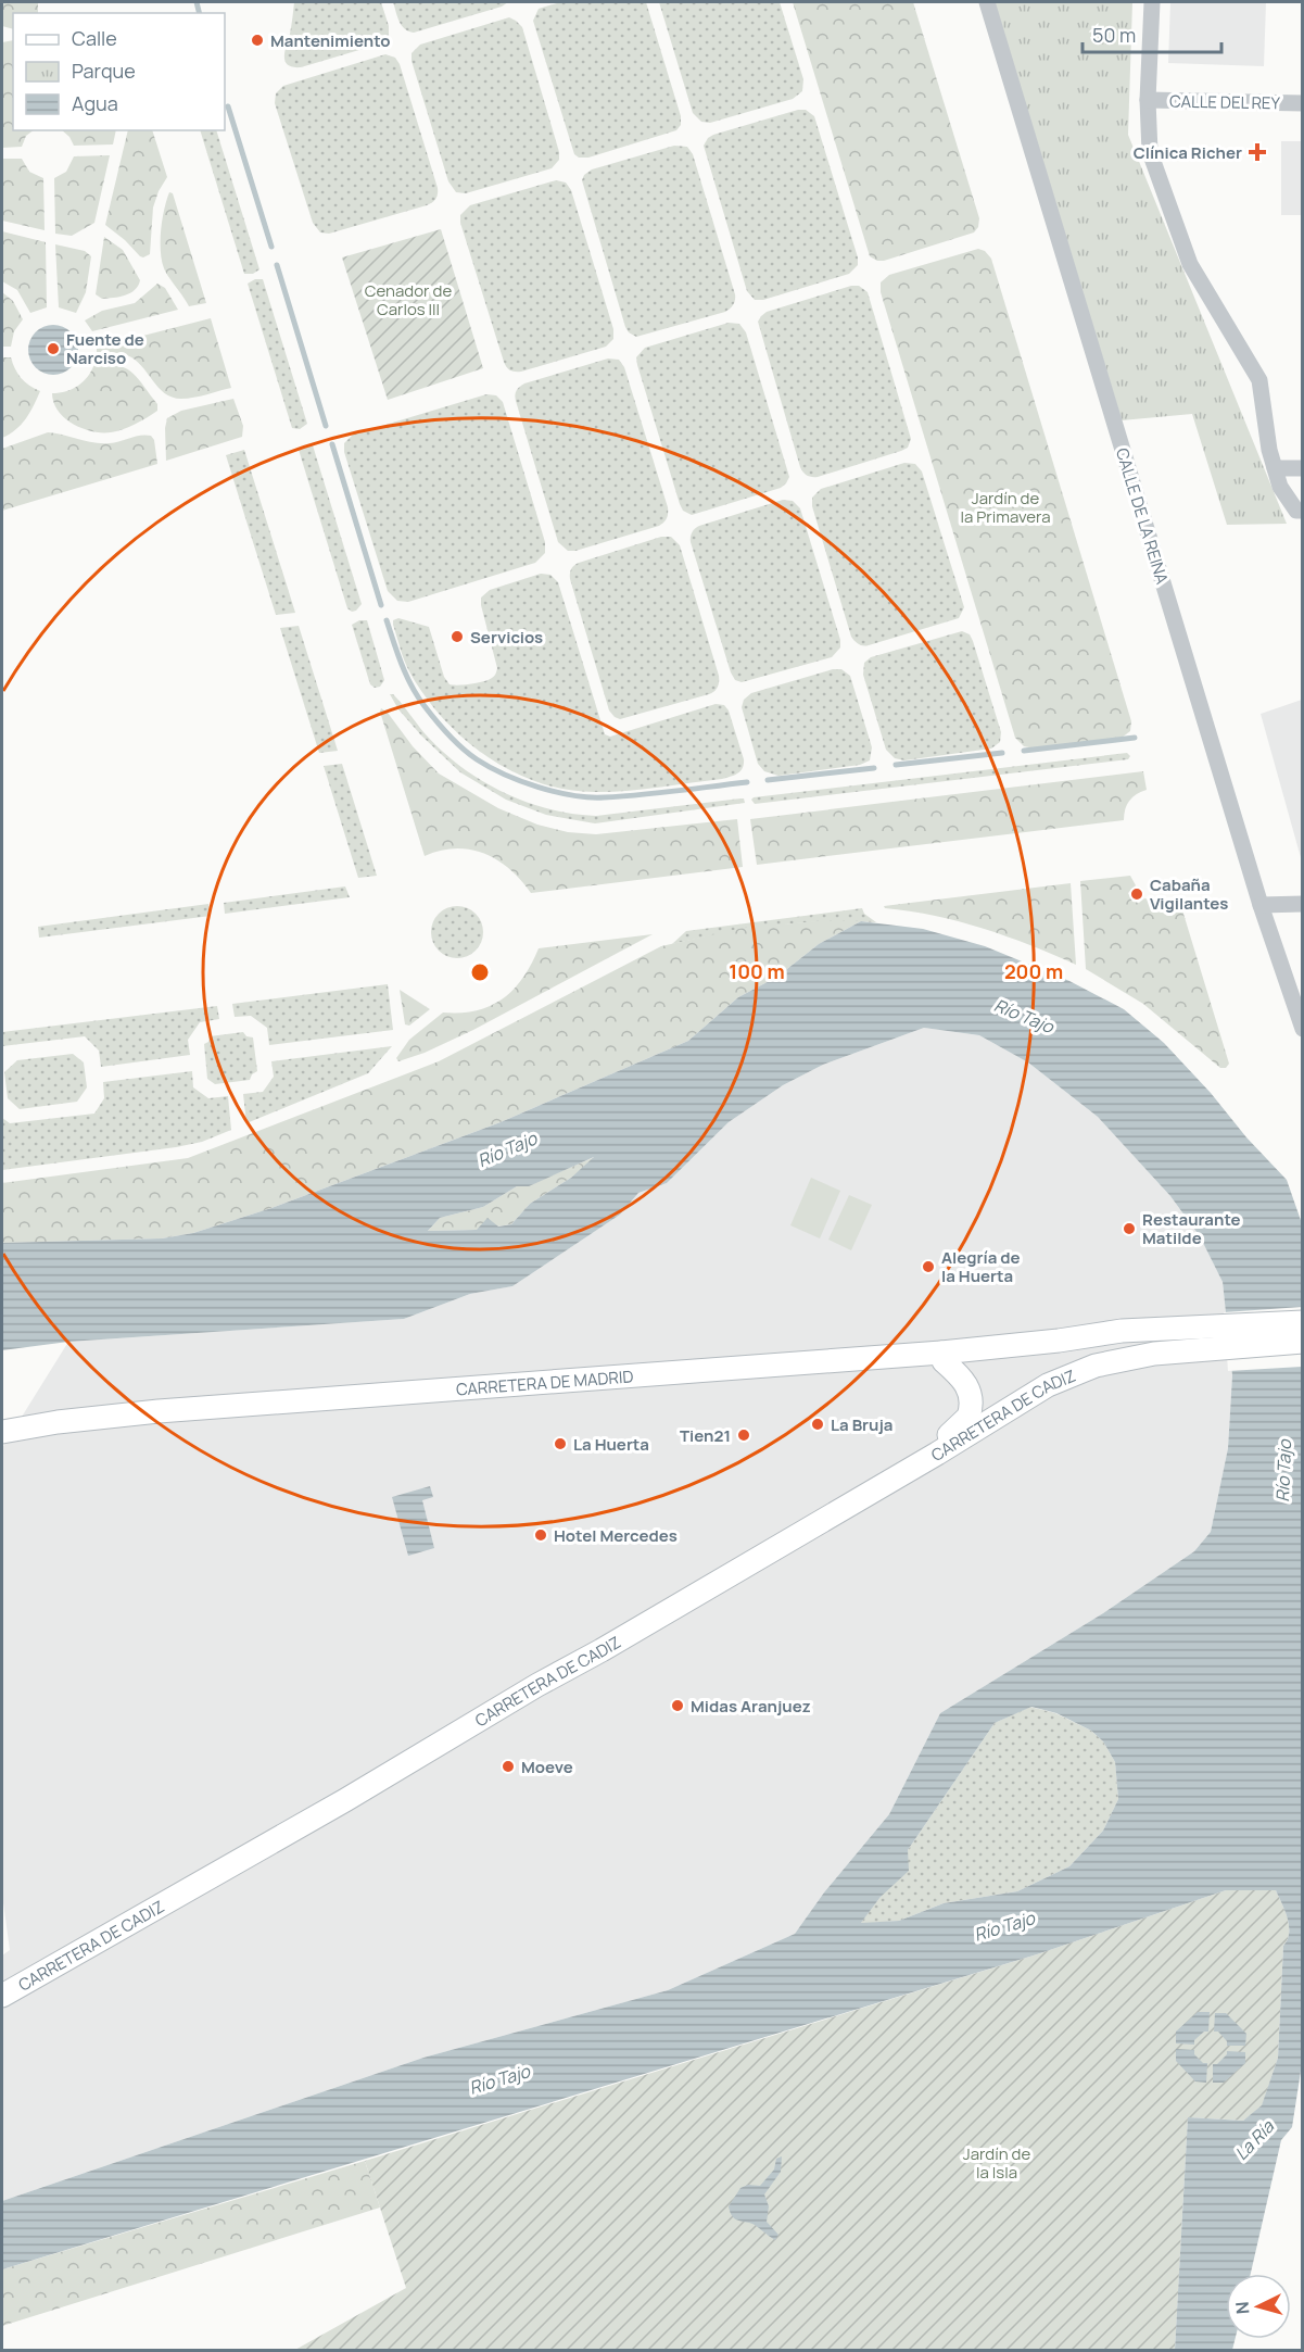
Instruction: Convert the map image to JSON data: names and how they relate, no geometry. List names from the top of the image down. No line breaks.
{"streets":{"main road":["CARRETERA DE MADRID","CARRETERA DE CADIZ"],"street":["CALLE DEL REY","CALLE DE LA REINA"]},"crossings":[["CARRETERA DE MADRID","CARRETERA DE CADIZ"]],"water":["Río Tajo","La Ría"],"parks":["Cenador de Carlos III","Jardín de la Primavera","Jardín de la Isla"],"places":{"other":["Mantenimiento","Fuente de Narciso","Servicios","Cabaña Vigilantes","Restaurante Matilde","Alegría de la Huerta","La Bruja","Tien21","La Huerta","Hotel Mercedes","Midas Aranjuez","Moeve"],"health":["Clínica Richer"]},"legend":["Calle","Parque","Agua"],"scale_bar":"50 m","north":"left","rings":["100 m","200 m"]}
